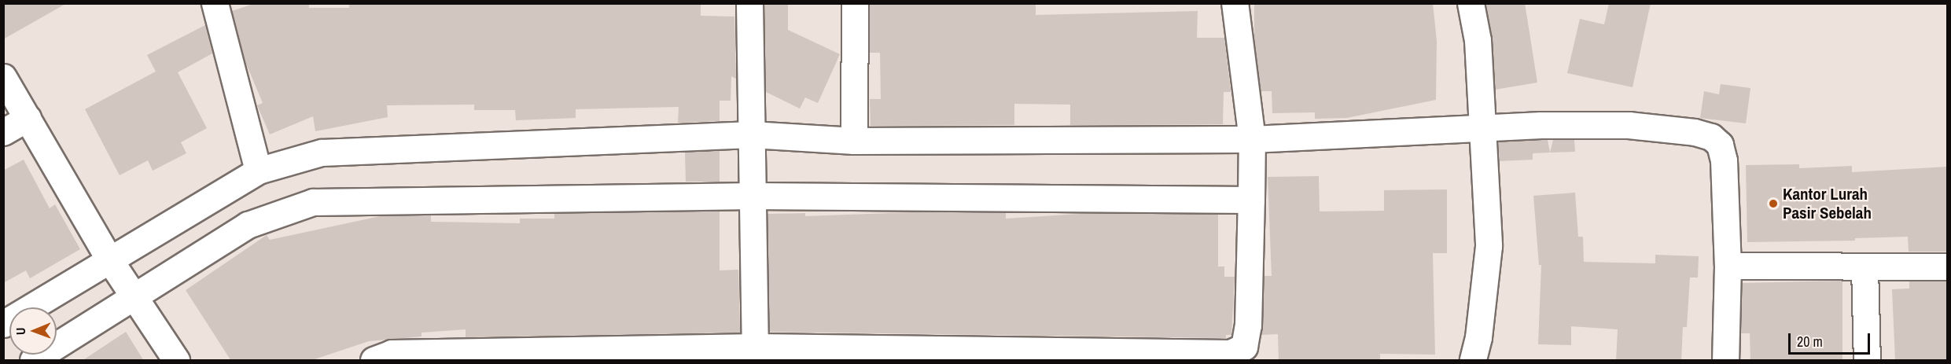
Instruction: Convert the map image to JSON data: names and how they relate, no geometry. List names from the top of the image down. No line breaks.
{"places":["Kantor Lurah Pasir Sebelah"],"scale_bar":"20 m","north":"left"}
